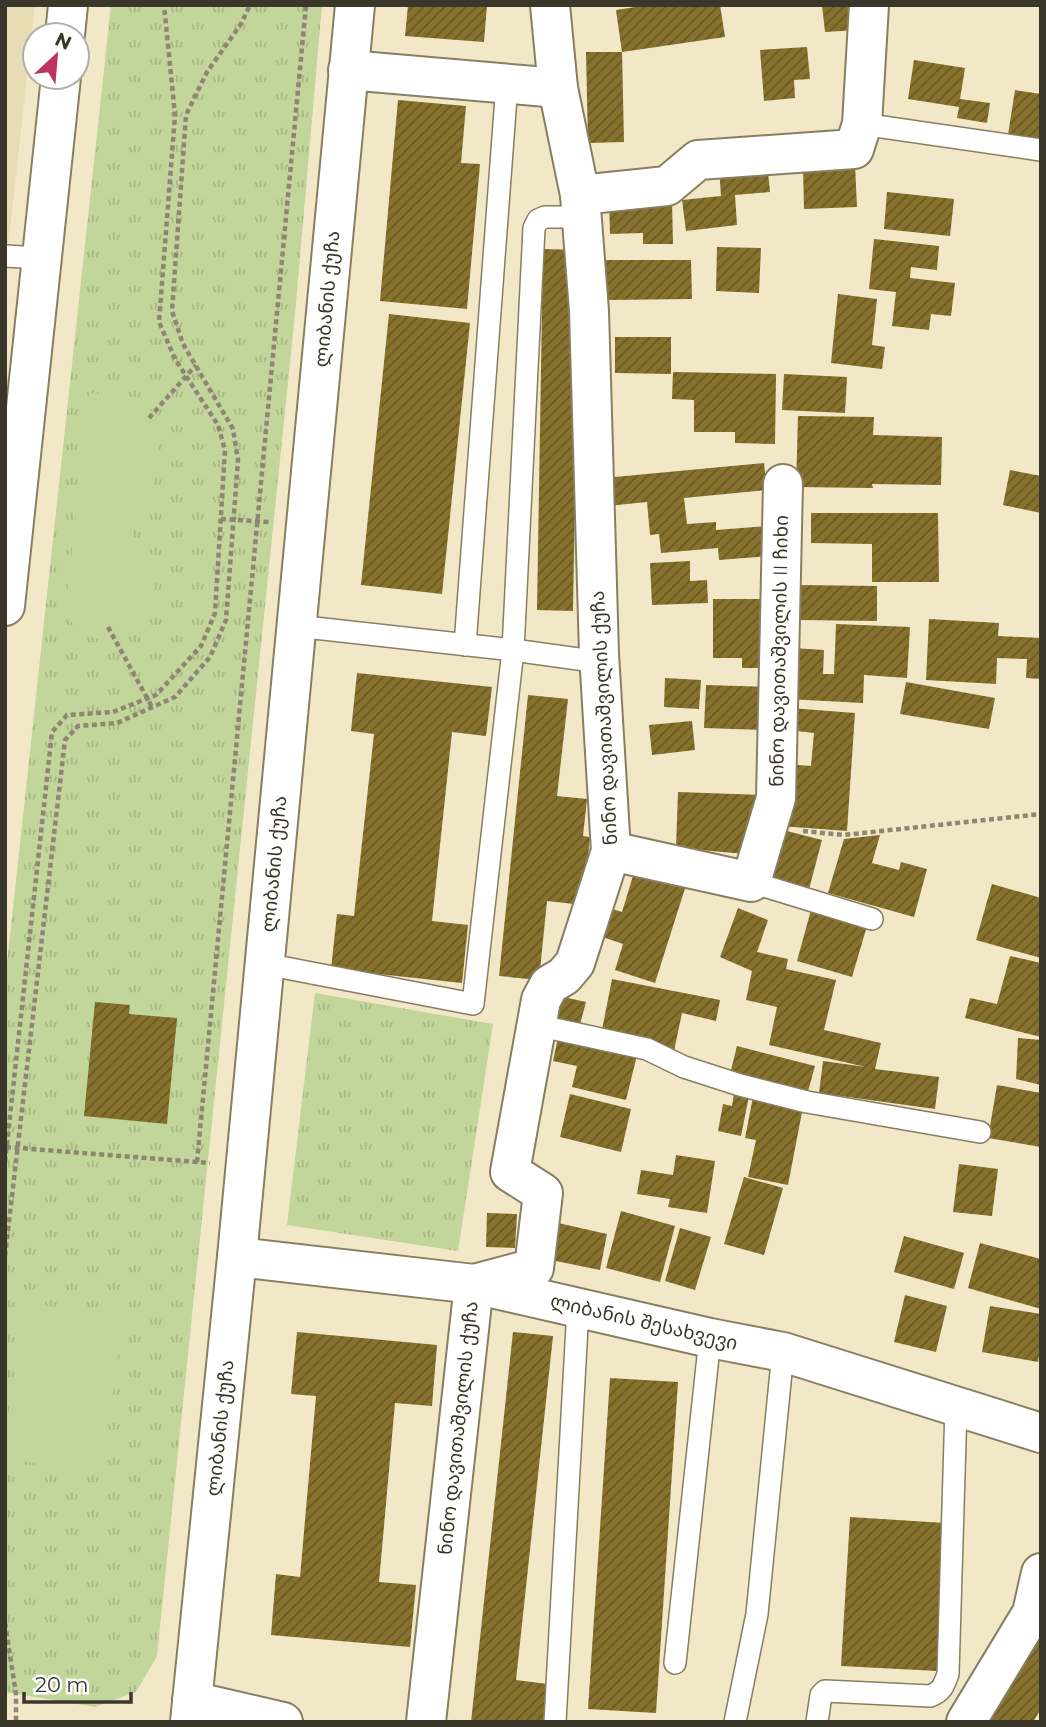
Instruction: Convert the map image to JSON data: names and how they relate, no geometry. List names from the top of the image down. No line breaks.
{"streets":{"street":["ლიბანის ქუჩა","ნინო დავითაშვილის II ჩიხი","ნინო დავითაშვილის ქუჩა","ლიბანის შესახვევი"]},"crossings":[["ლიბანის ქუჩა","ლიბანის შესახვევი"],["ნინო დავითაშვილის ქუჩა","ლიბანის შესახვევი"]],"scale_bar":"20 m","north":"top right"}
